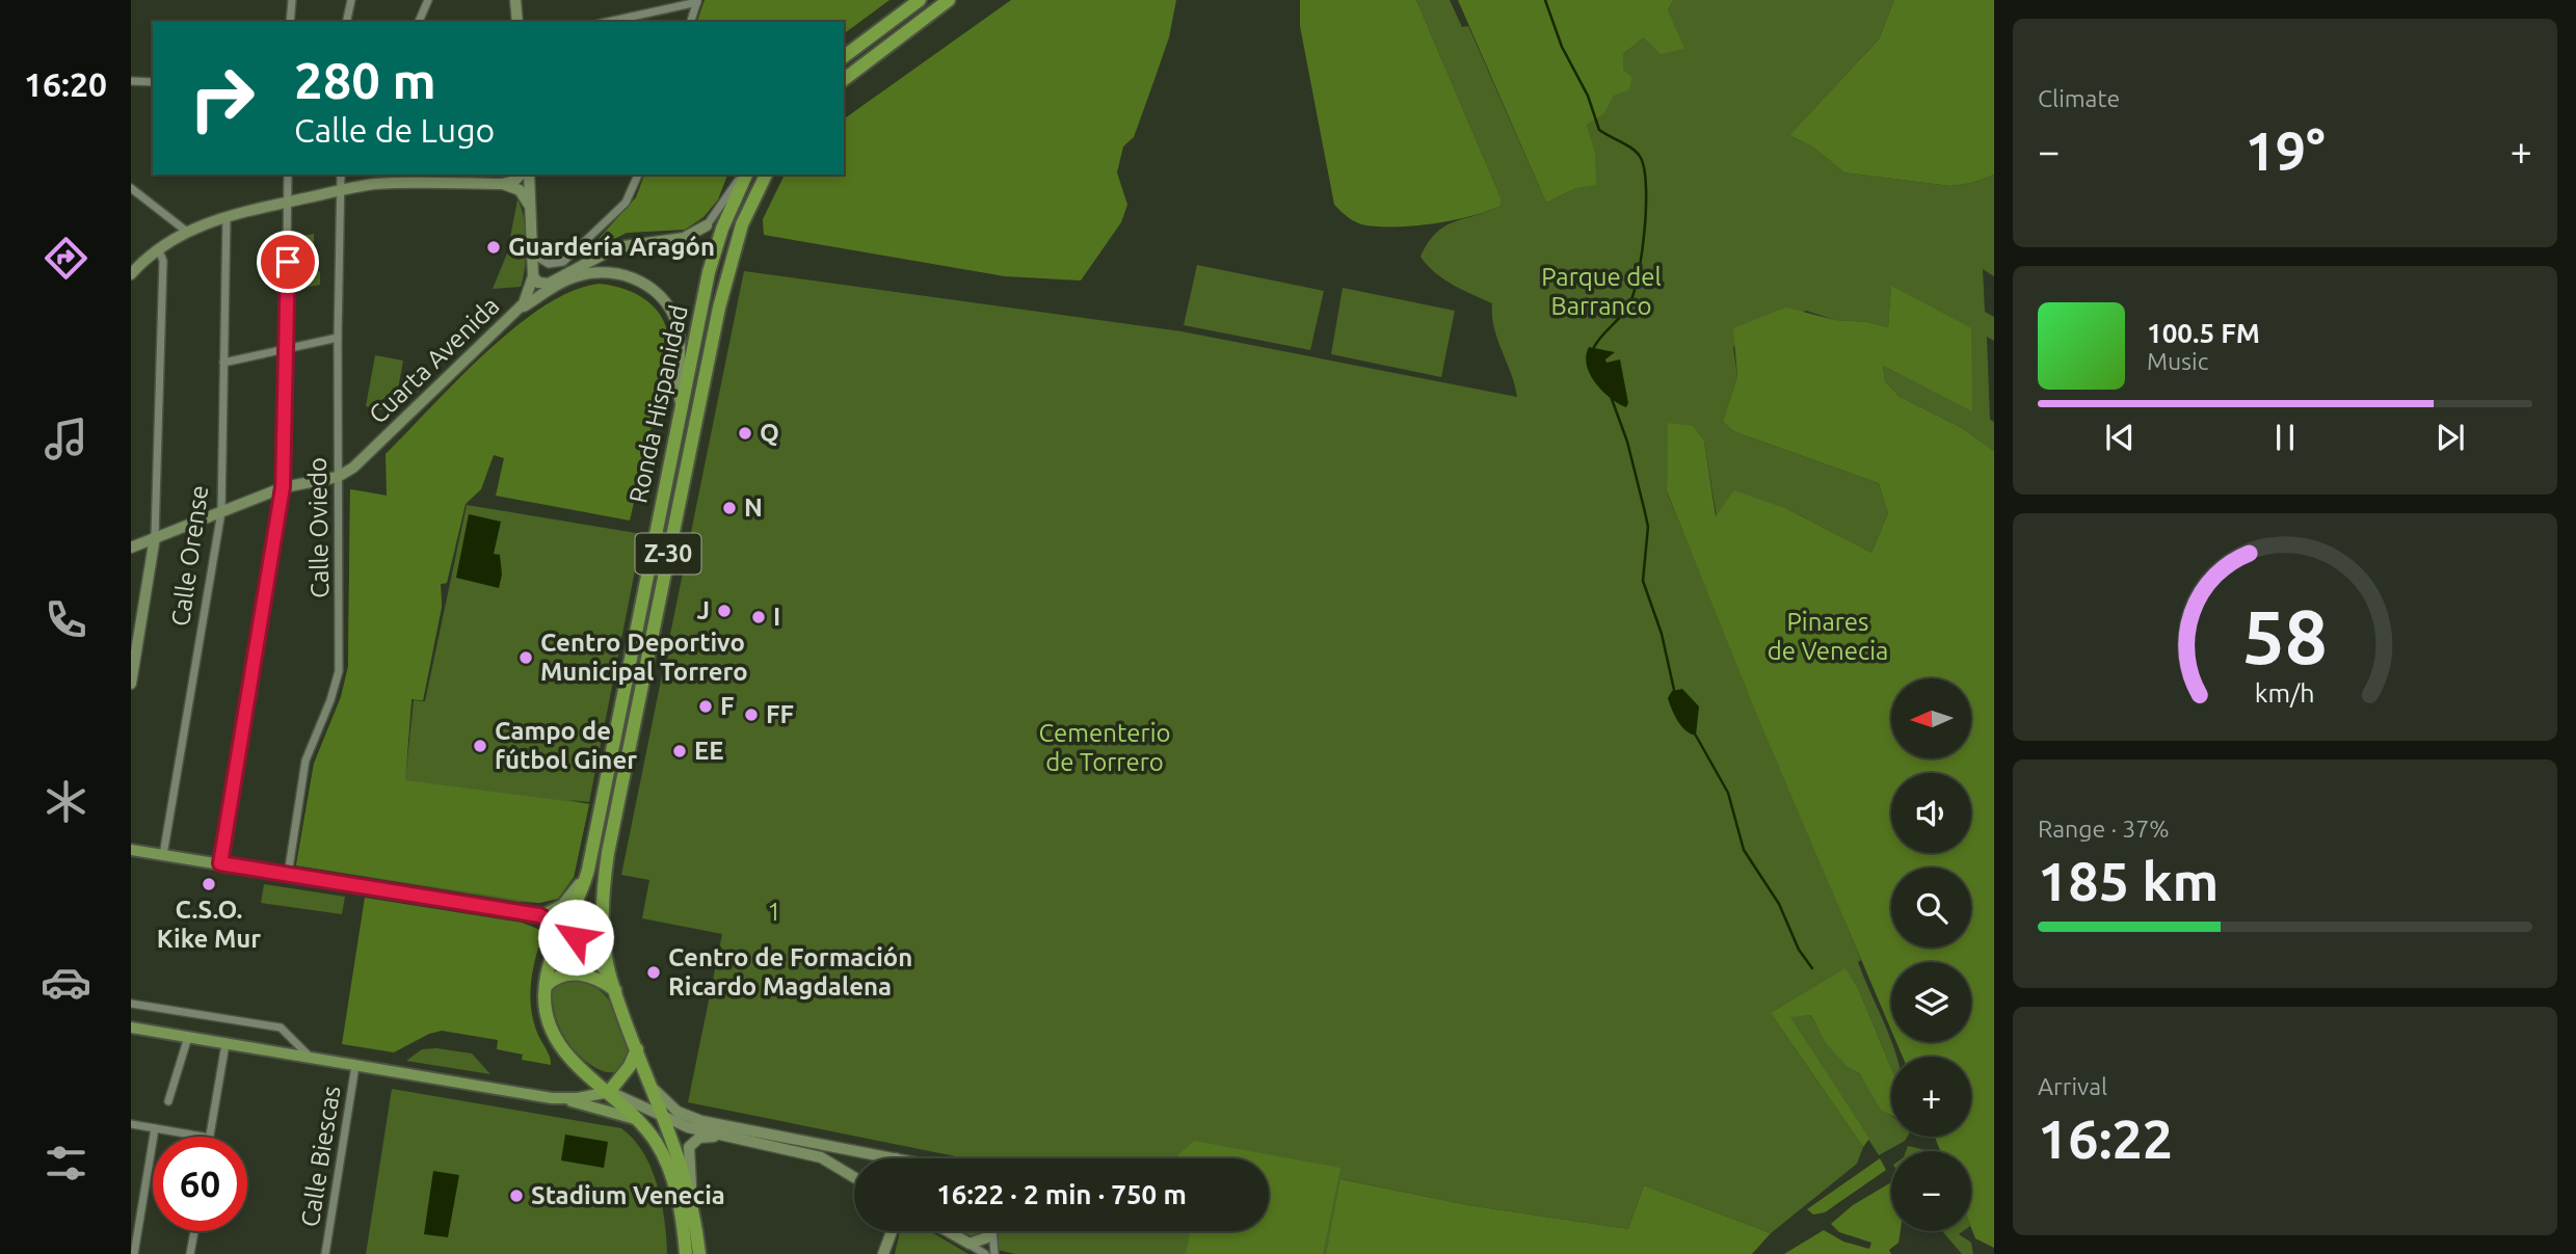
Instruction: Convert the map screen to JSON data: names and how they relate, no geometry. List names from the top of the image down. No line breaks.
{"streets":{"highway":["Ronda Hispanidad","Z-30"],"street":["Cuarta Avenida","Calle Oviedo","Calle Orense","Calle Biescas"]},"crossings":[["Cuarta Avenida","Calle Oviedo"]],"parks":["Parque del Barranco","Pinares de Venecia","Cementerio de Torrero","1"],"places":["Guardería Aragón","Q","N","J","I","Centro Deportivo Municipal Torrero","F","FF","Campo de fútbol Giner","EE","C.S.O. Kike Mur","Centro de Formación Ricardo Magdalena","Stadium Venecia"],"north":"left","page":{"tabs":"16:20","tile":["Climate",["Range · 37%","185 km"],["Arrival","16:22"]],"turn":["280 m","Calle de Lugo"],"heat":["−","19°","+"],"song":["100.5 FM","Music"],"map_buttons":["+","−"],"limit":"60","trip":"16:22 · 2 min · 750 m","gauge":["58","km/h"]}}
